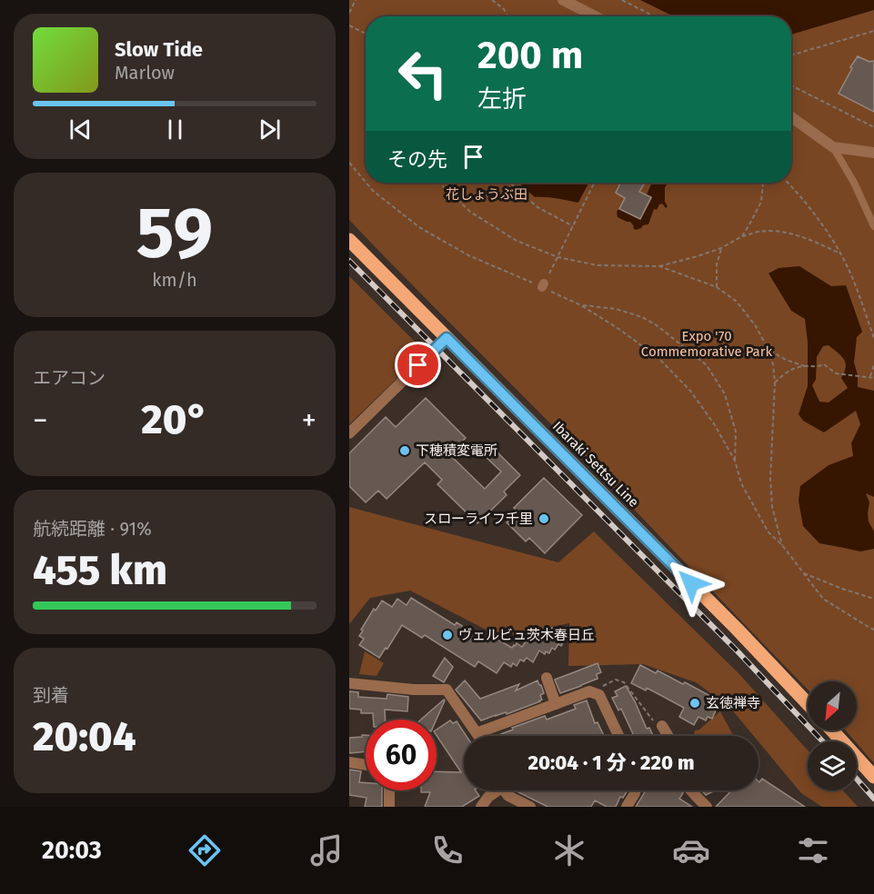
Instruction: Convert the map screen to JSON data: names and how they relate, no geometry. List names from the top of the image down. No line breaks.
{"streets":{"main road":["Ibaraki Settsu Line"]},"parks":["花しょうぶ田","Expo '70 Commemorative Park"],"places":["下穂積変電所","スローライフ千里","ヴェルビュ茨木春日丘","玄徳禅寺"],"north":"bottom left","page":{"turn":["200 m","左折"],"song":["Slow Tide","Marlow"],"then":"その先","tile":[["59","km/h"],"エアコン",["航続距離 · 91%","455 km"],["到着","20:04"]],"heat":["−","20°","+"],"limit":"60","trip":"20:04 · 1 分 · 220 m","tabs":"20:03"}}
